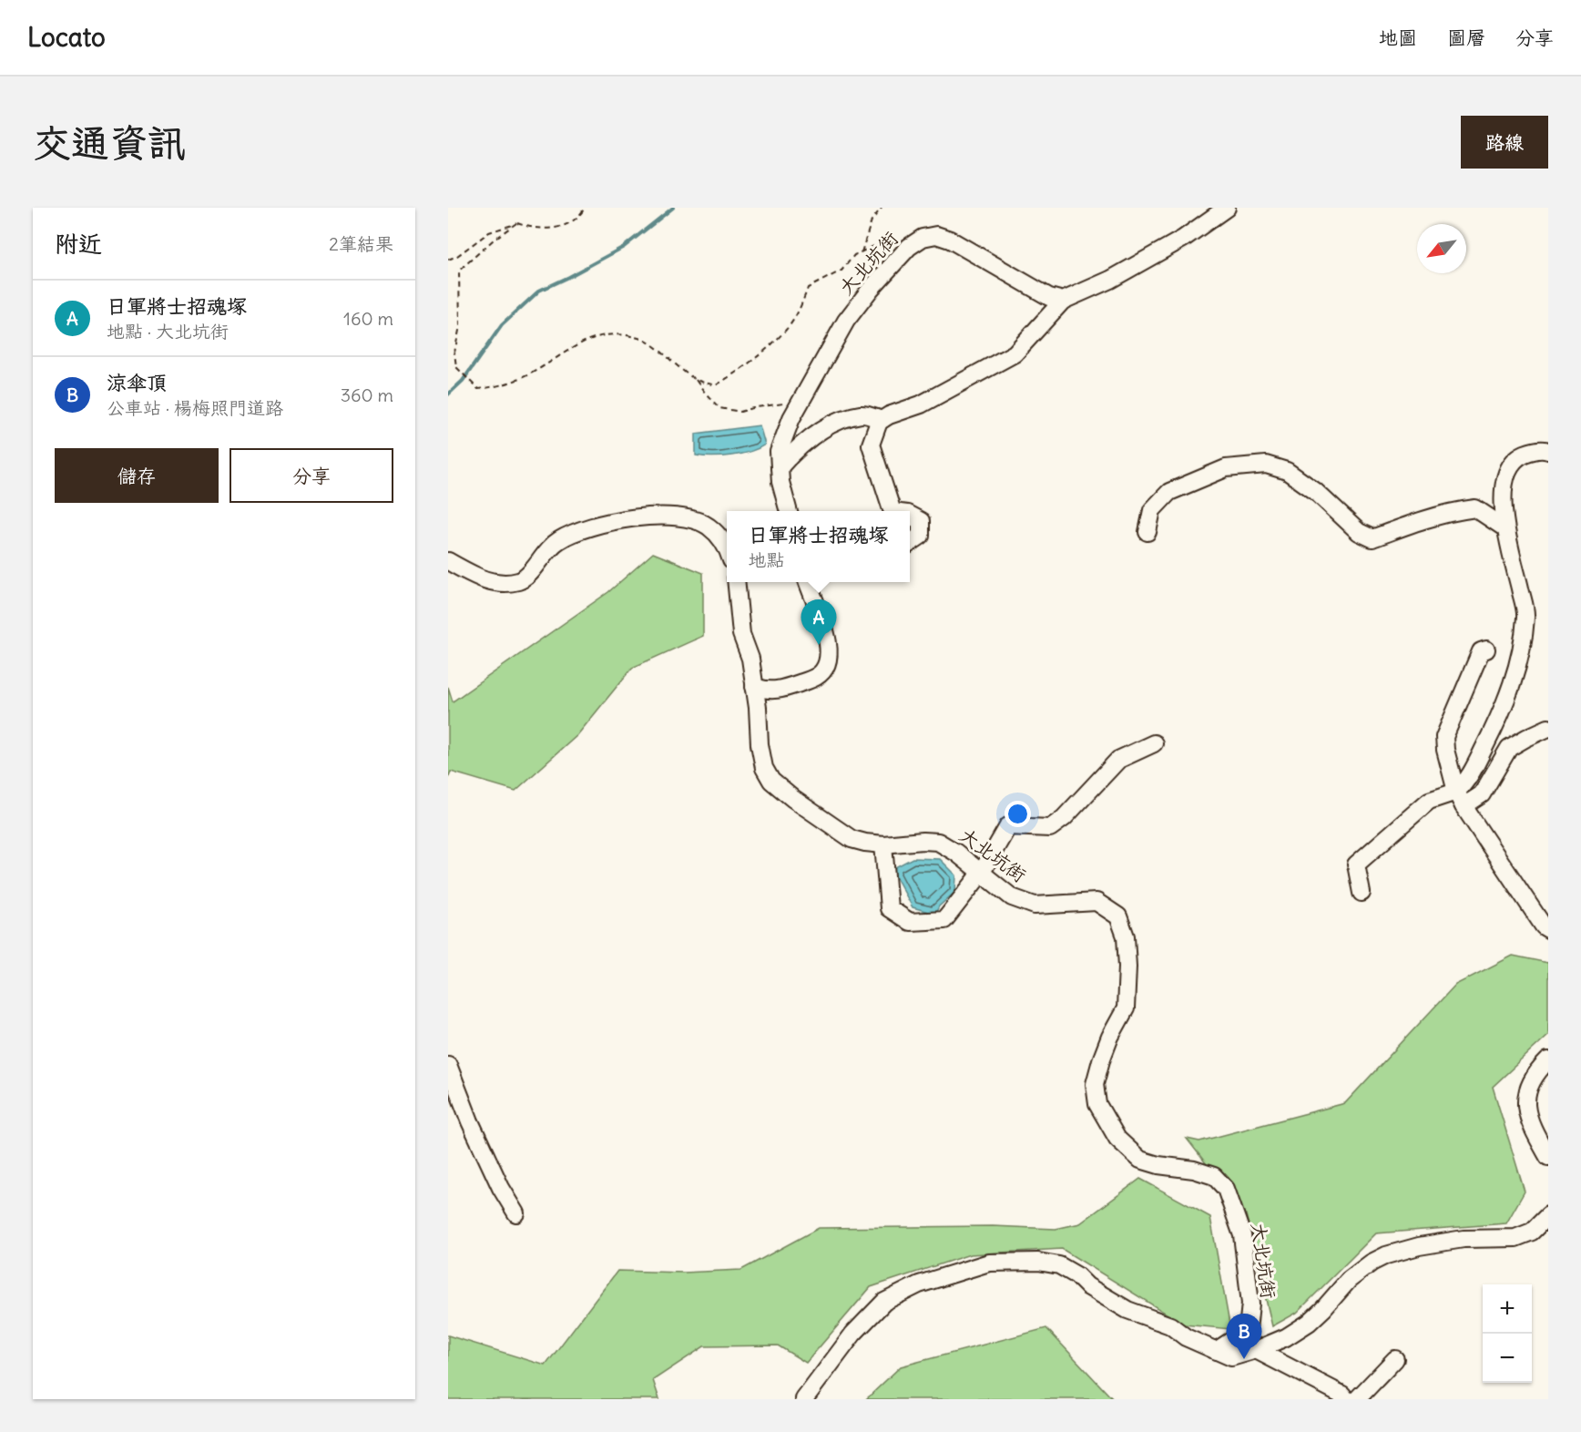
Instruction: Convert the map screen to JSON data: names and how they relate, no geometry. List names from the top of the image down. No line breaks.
{"streets":{"street":["大北坑街"]},"north":"bottom left","page":{"header":"Locato","nav":["地圖","圖層","分享"],"buttons":["路線",["儲存","分享"]],"title":"交通資訊","heading":["附近","2筆結果"],"list":[{"mark":"A","name":"日軍將士招魂塚","note":"地點 · 大北坑街","value":"160 m"},{"mark":"B","name":"涼傘頂","note":"公車站 · 楊梅照門道路","value":"360 m"}],"popup":["日軍將士招魂塚","地點"],"pins":["A","B"],"map_buttons":["+","−"]}}
